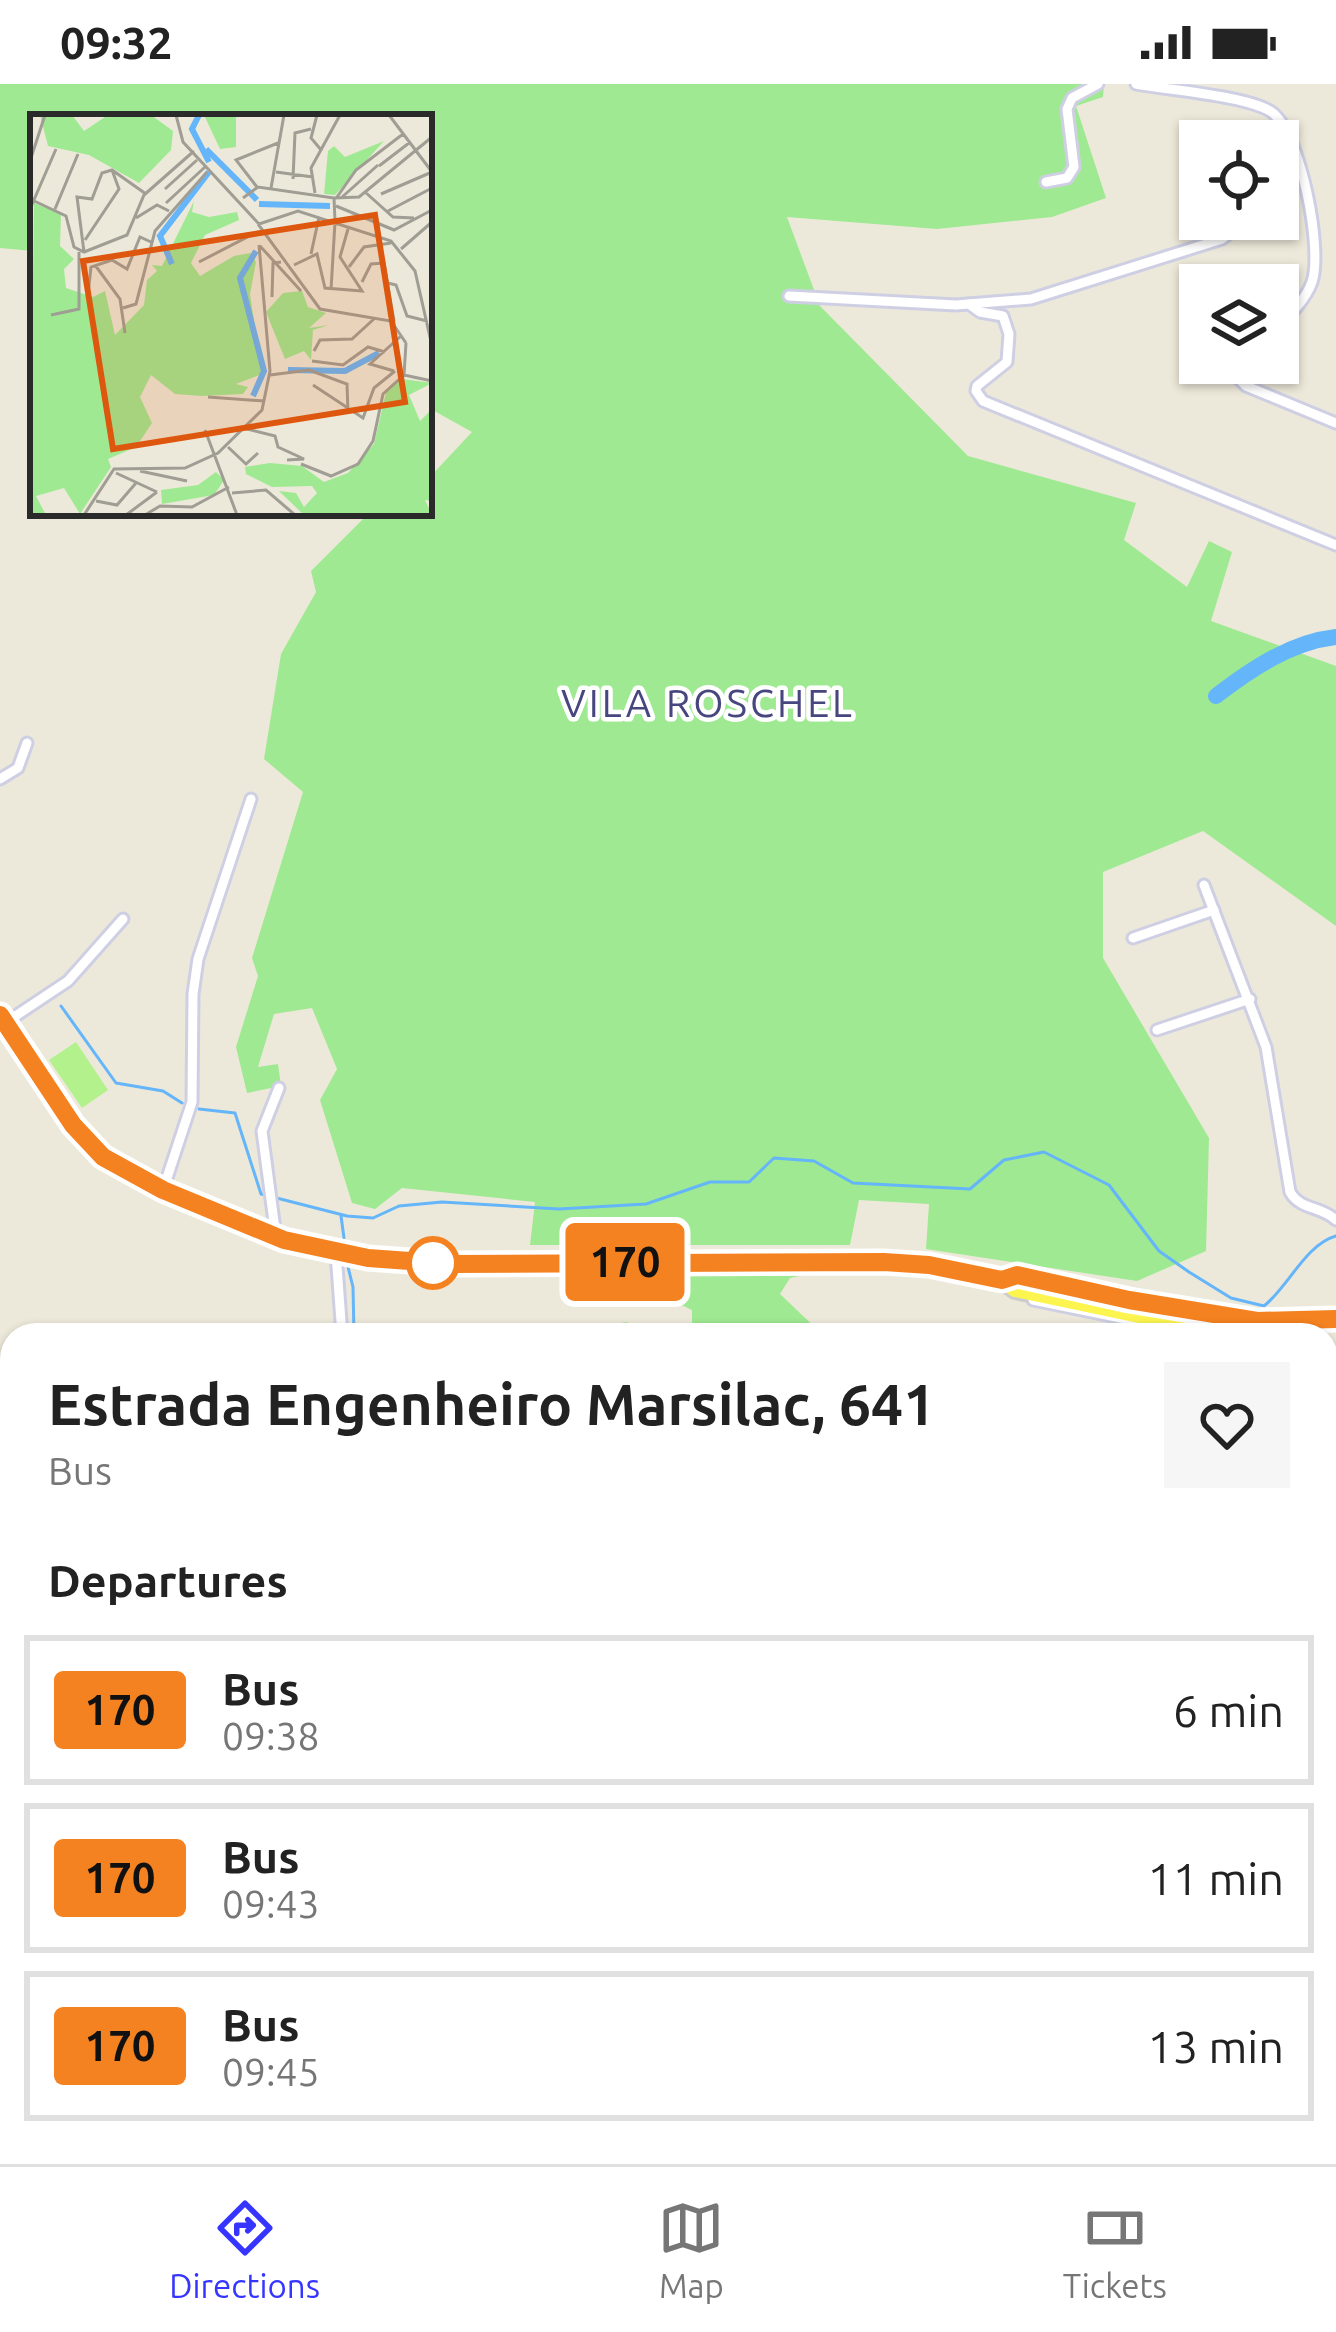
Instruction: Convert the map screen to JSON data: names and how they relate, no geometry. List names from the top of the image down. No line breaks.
{"districts":["VILA ROSCHEL"],"lines":["bus line 170"],"page":{"status":"09:32","on_map":"170","heading":[["Estrada Engenheiro Marsilac, 641","Bus"],"Departures"],"list":[{"mark":"170","name":"Bus","note":"09:38","value":"6 min"},{"mark":"170","name":"Bus","note":"09:43","value":"11 min"},{"mark":"170","name":"Bus","note":"09:45","value":"13 min"}],"tabs":["Directions","Map","Tickets"]}}
